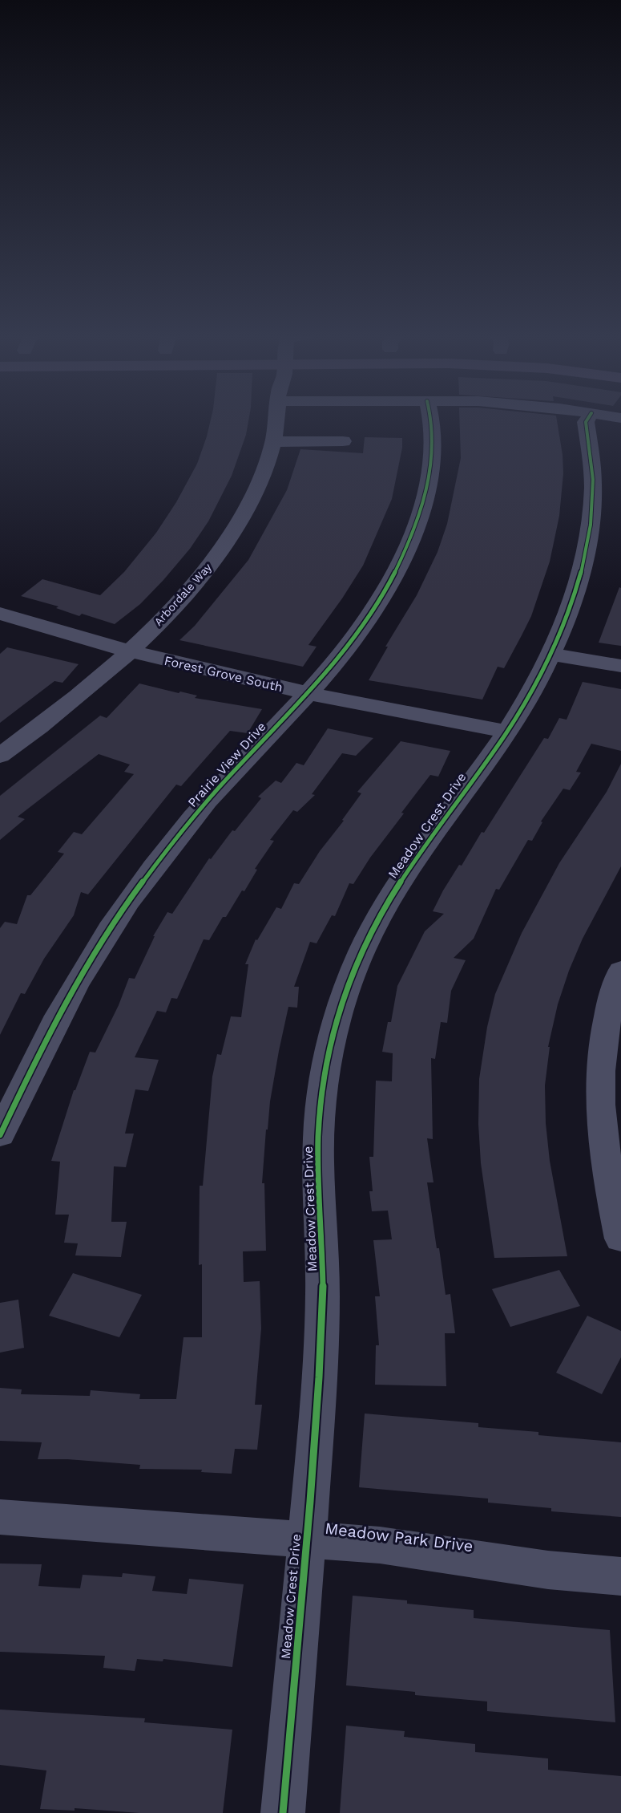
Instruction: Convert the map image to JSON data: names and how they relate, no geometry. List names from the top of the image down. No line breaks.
{"streets":{"street":["Arbordale Way","Forest Grove South","Prairie View Drive","Meadow Crest Drive","Meadow Park Drive"]},"crossings":[["Arbordale Way","Forest Grove South"],["Forest Grove South","Prairie View Drive"],["Forest Grove South","Meadow Crest Drive"],["Meadow Crest Drive","Meadow Park Drive"]]}
